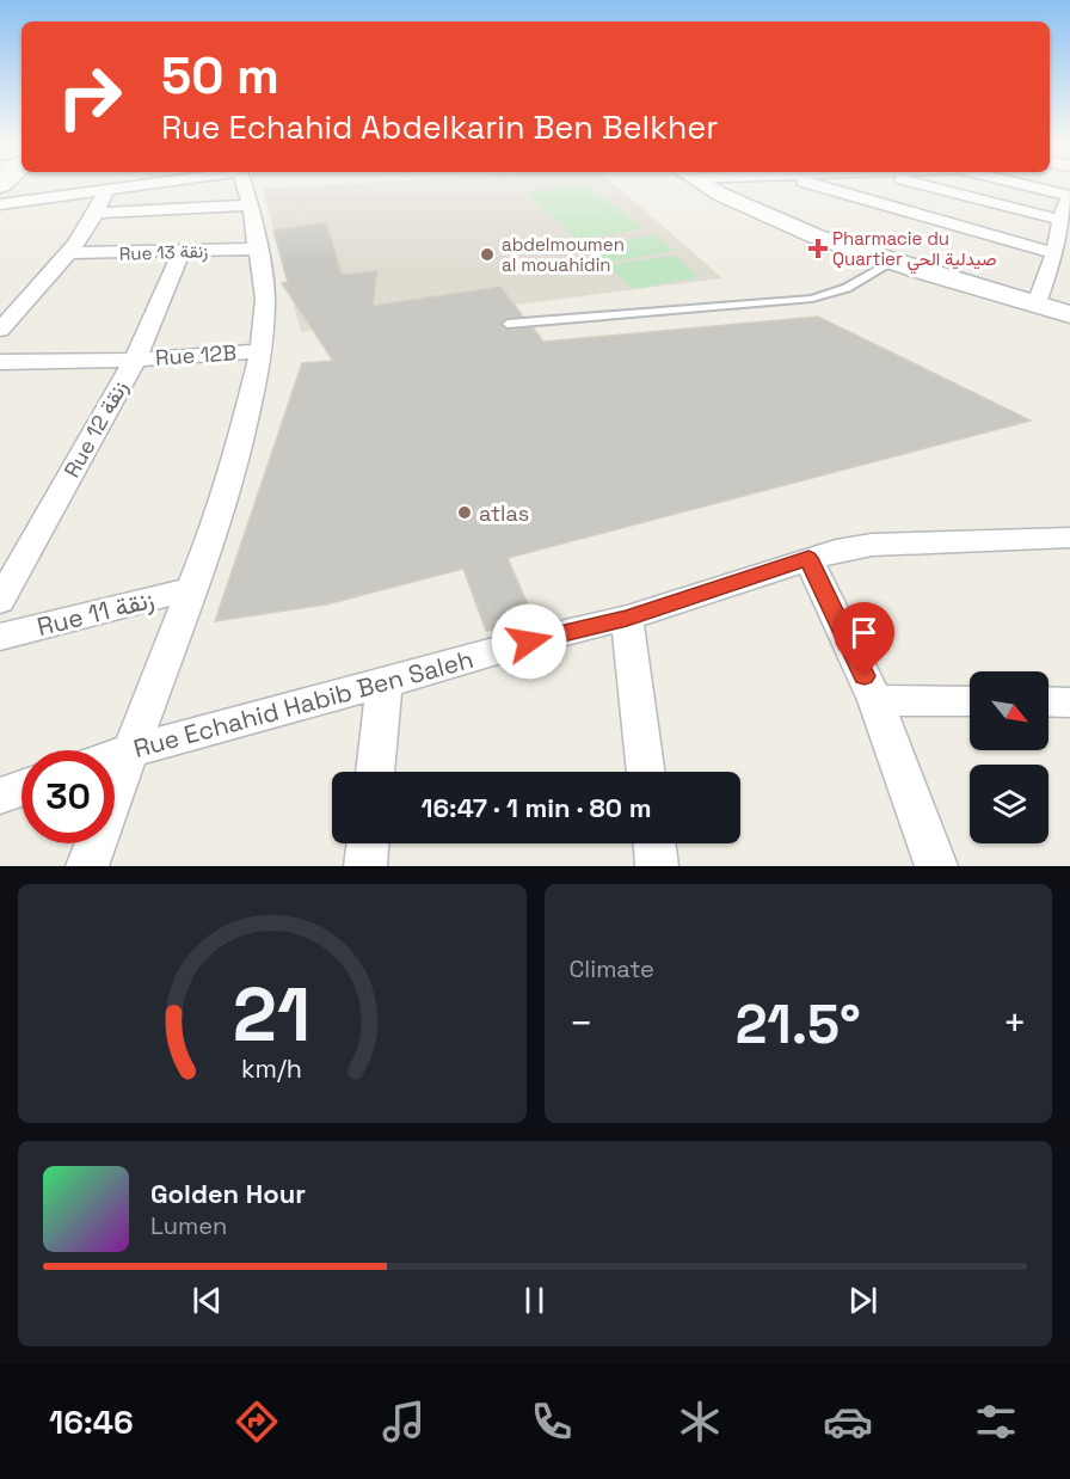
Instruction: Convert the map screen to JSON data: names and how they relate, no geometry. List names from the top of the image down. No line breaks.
{"streets":{"street":["Rue 13 زنقة","Rue 12B","Rue 12 زنقة","Rue 11 زنقة","Rue Echahid Habib Ben Saleh"]},"crossings":[["Rue 13 زنقة","Rue 12 زنقة"],["Rue 12B","Rue 12 زنقة"]],"places":{"health":["Pharmacie du Quartier صيدلية الحي"],"other":["abdelmoumen al mouahidin","atlas"]},"north":"bottom right","page":{"turn":["50 m","Rue Echahid Abdelkarin Ben Belkher"],"limit":"30","trip":"16:47 · 1 min · 80 m","tile":"Climate","heat":["−","21.5°","+"],"song":["Golden Hour","Lumen"],"tabs":"16:46","gauge":["21","km/h"]}}
